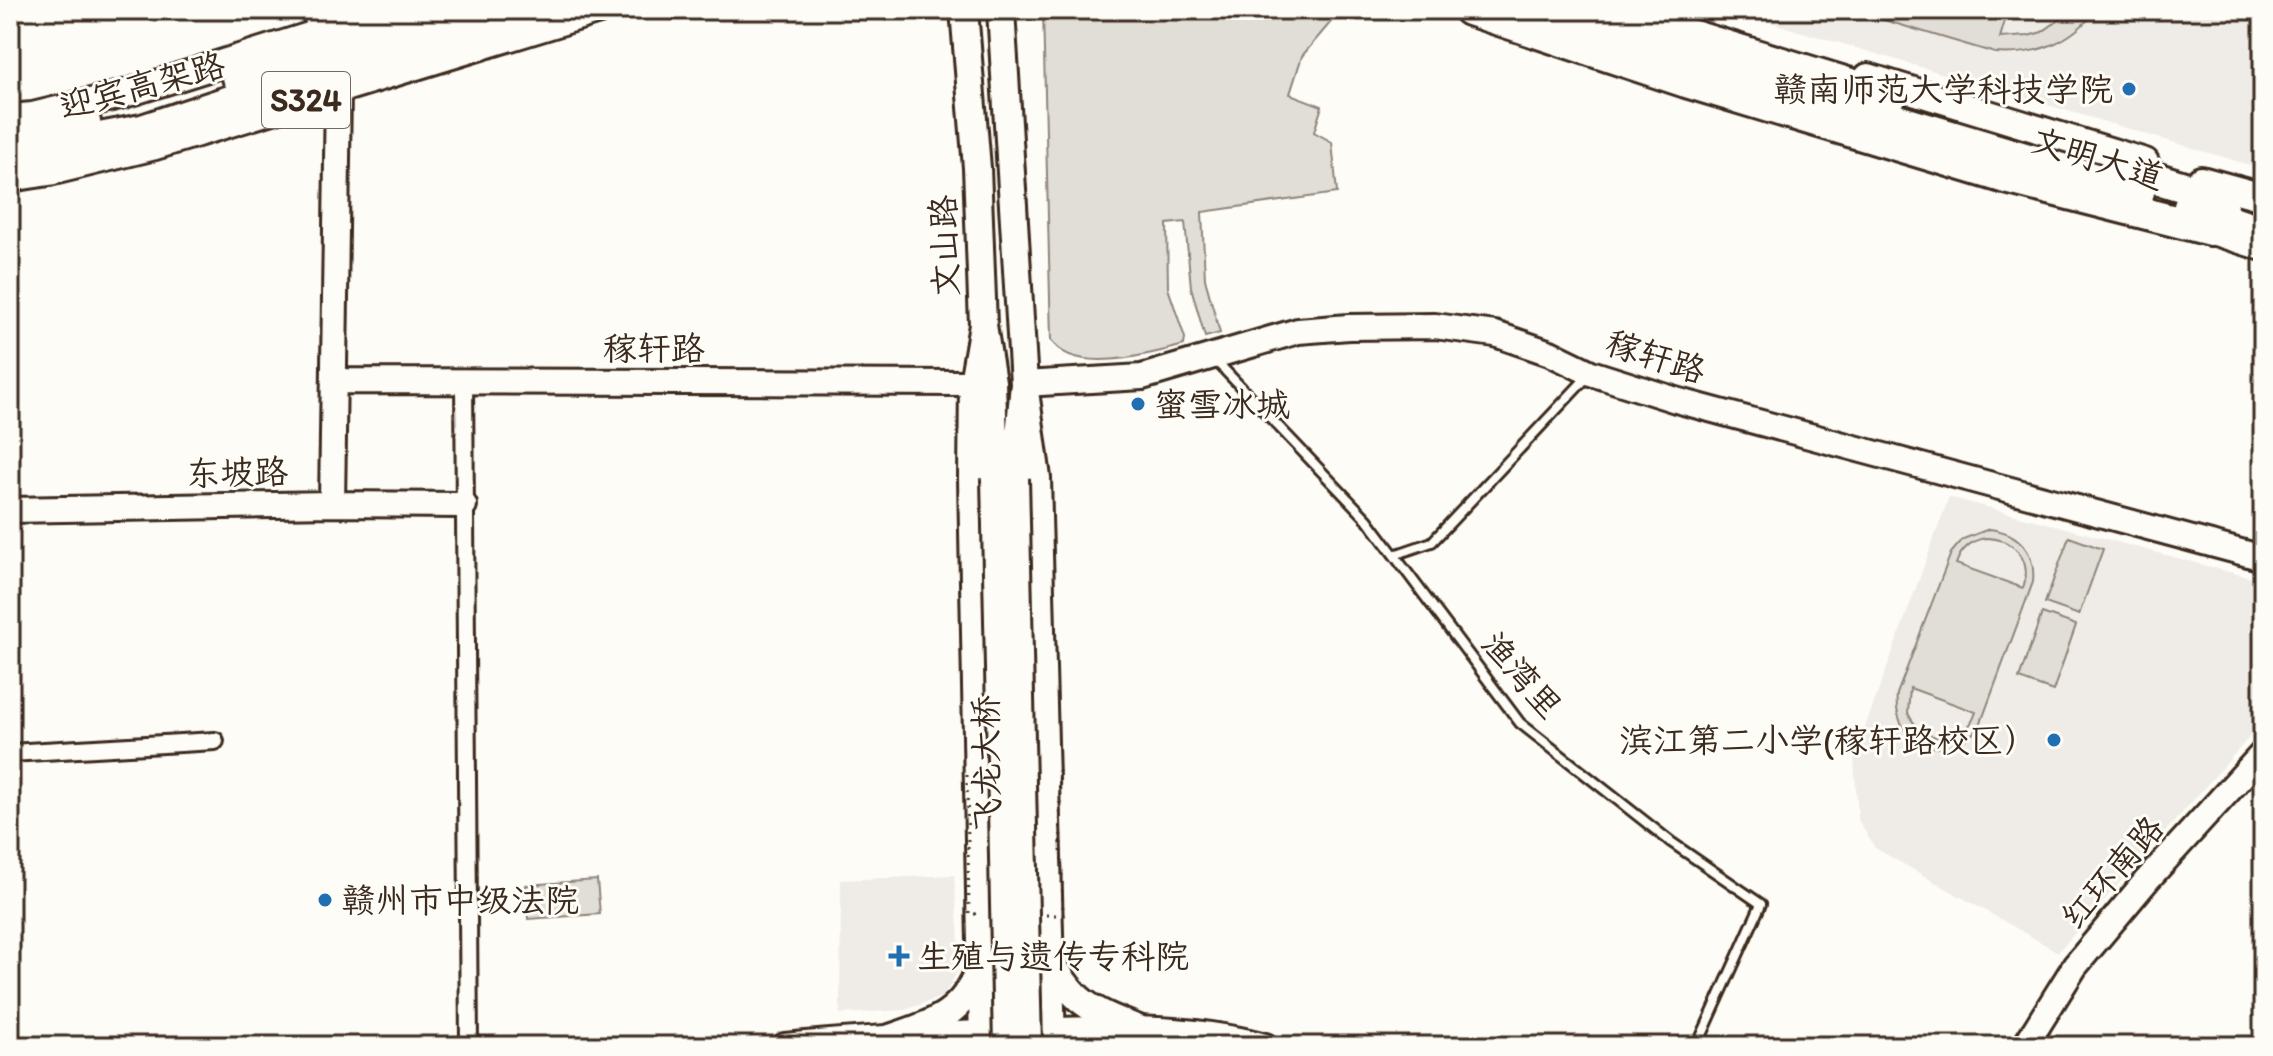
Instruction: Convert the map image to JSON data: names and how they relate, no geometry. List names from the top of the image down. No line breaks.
{"streets":{"highway":["迎宾高架路"],"main road":["S324","文明大道","文山路","飞龙大桥"],"street":["稼轩路","东坡路","红环南路"],"lane":["渔湾里"]},"crossings":[["文山路","稼轩路"],["文山路","飞龙大桥"],["稼轩路","渔湾里"]],"places":{"other":["赣南师范大学科技学院","蜜雪冰城","滨江第二小学(稼轩路校区）","赣州市中级法院"],"health":["生殖与遗传专科院"]}}
